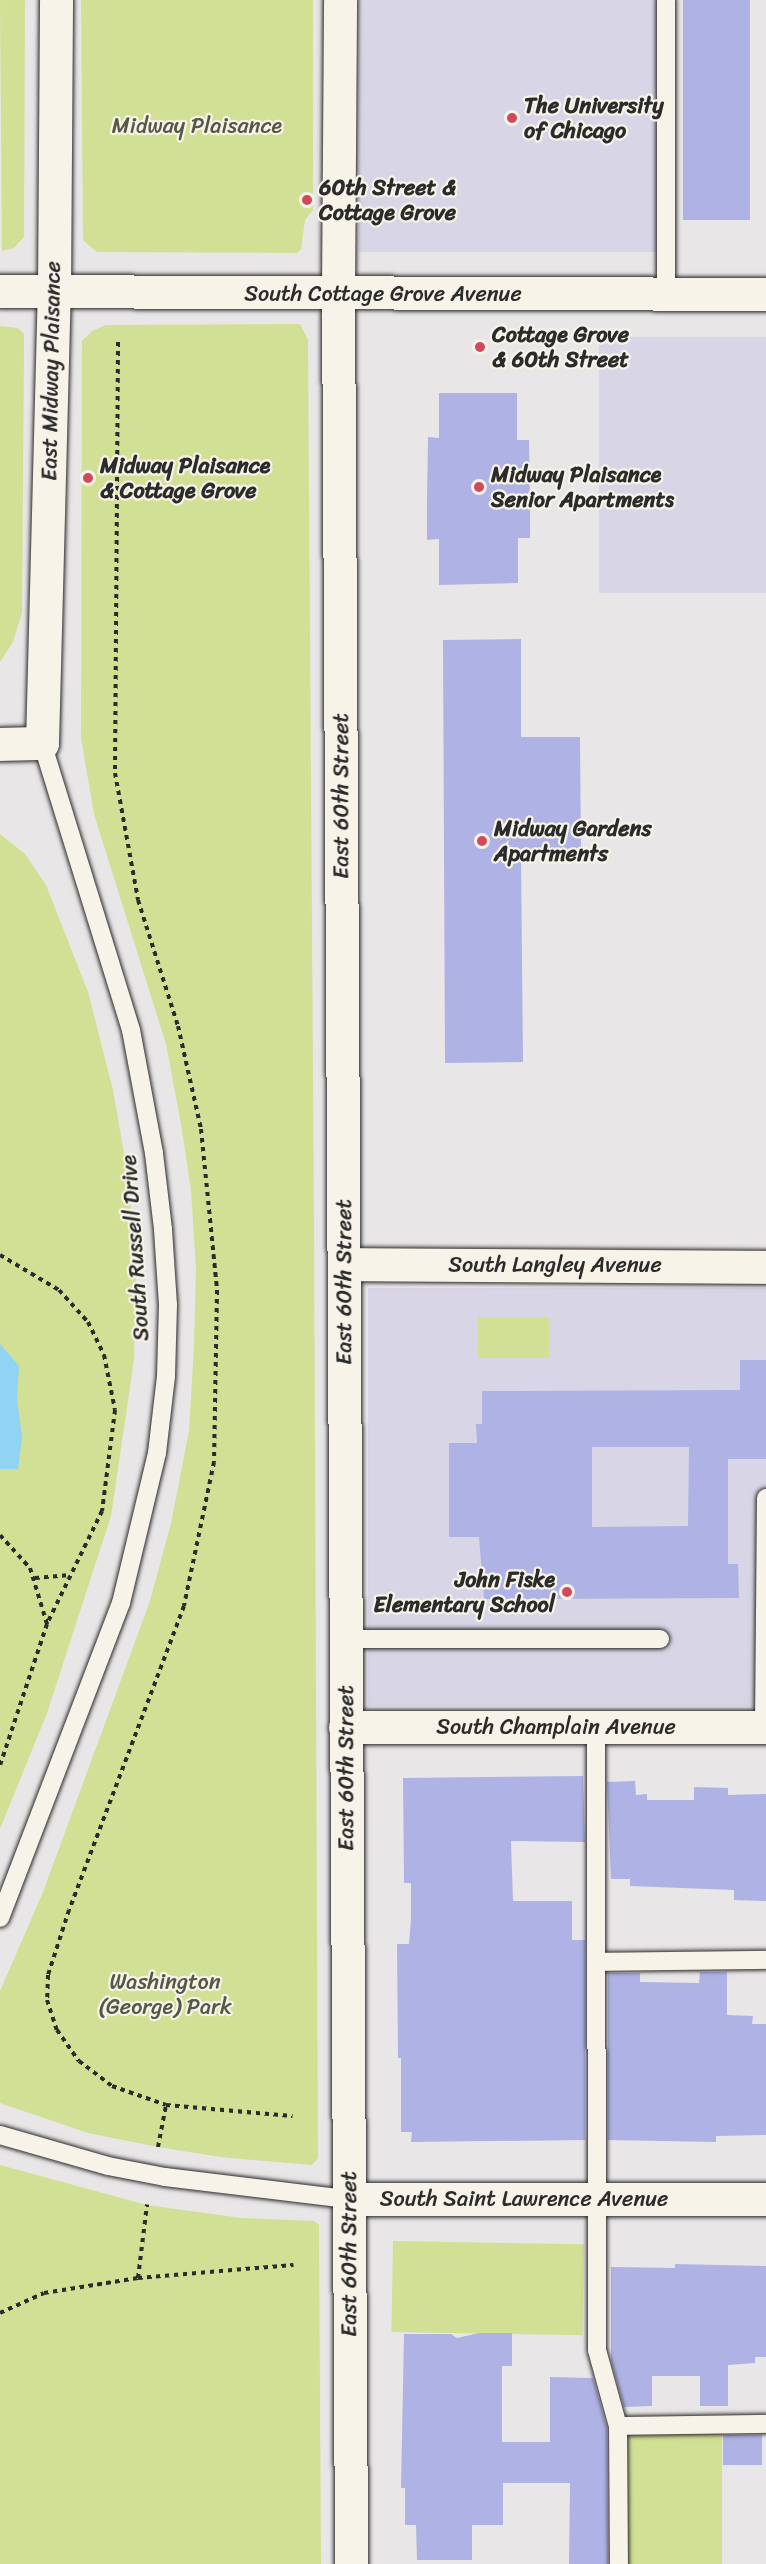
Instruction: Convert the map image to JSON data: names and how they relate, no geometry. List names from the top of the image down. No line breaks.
{"streets":{"street":["South Cottage Grove Avenue","East Midway Plaisance","East 60th Street","South Langley Avenue","South Champlain Avenue","South Saint Lawrence Avenue"],"lane":["South Russell Drive"]},"crossings":[["South Cottage Grove Avenue","East Midway Plaisance"],["South Cottage Grove Avenue","East 60th Street"],["East Midway Plaisance","South Russell Drive"],["East 60th Street","South Langley Avenue"],["East 60th Street","South Champlain Avenue"],["East 60th Street","South Saint Lawrence Avenue"]],"parks":["Midway Plaisance","Washington (George) Park"],"places":["The University of Chicago","60th Street & Cottage Grove","Cottage Grove & 60th Street","Midway Plaisance & Cottage Grove","Midway Plaisance Senior Apartments","Midway Gardens Apartments","John Fiske Elementary School"]}
